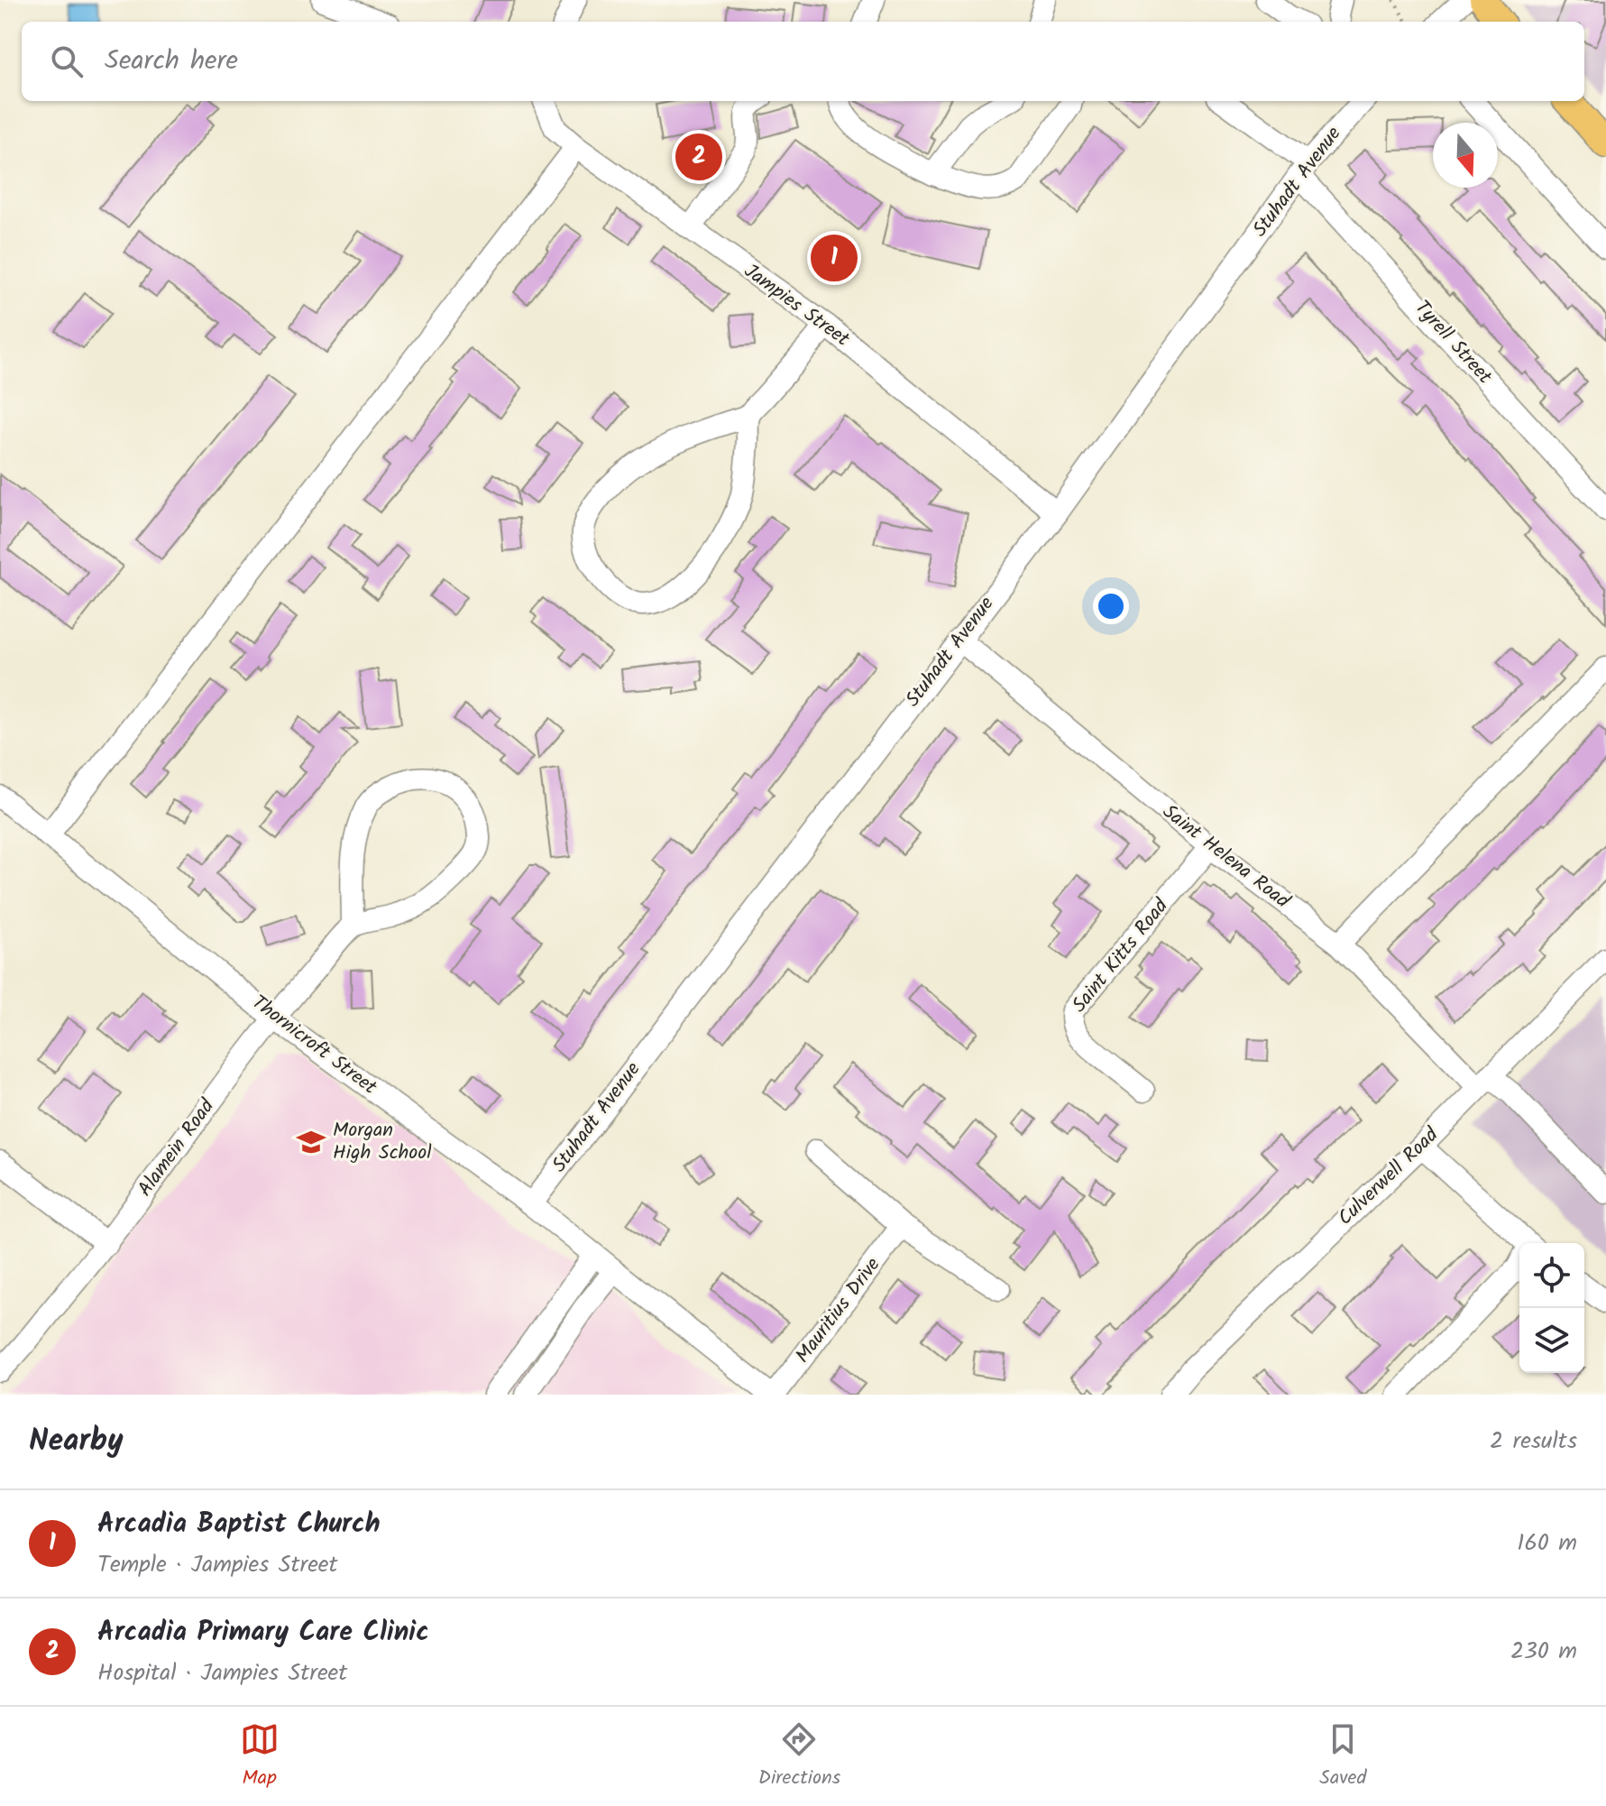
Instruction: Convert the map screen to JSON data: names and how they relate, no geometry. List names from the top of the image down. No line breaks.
{"streets":{"street":["Stuhadt Avenue","Jampies Street","Tyrell Street","Saint Helena Road","Saint Kitts Road","Thornicroft Street","Alamein Road","Culverwell Road","Mauritius Drive"]},"crossings":[["Stuhadt Avenue","Jampies Street"],["Stuhadt Avenue","Tyrell Street"],["Stuhadt Avenue","Saint Helena Road"],["Stuhadt Avenue","Thornicroft Street"],["Saint Helena Road","Saint Kitts Road"],["Saint Helena Road","Culverwell Road"],["Thornicroft Street","Alamein Road"],["Thornicroft Street","Mauritius Drive"]],"places":{"school or university":["Morgan High School"]},"north":"bottom","page":{"search":"Search here","pins":["2","1"],"heading":["Nearby","2 results"],"list":[{"mark":"1","name":"Arcadia Baptist Church","note":"Temple · Jampies Street","value":"160 m"},{"mark":"2","name":"Arcadia Primary Care Clinic","note":"Hospital · Jampies Street","value":"230 m"}],"nav":["Map","Directions","Saved"]}}
